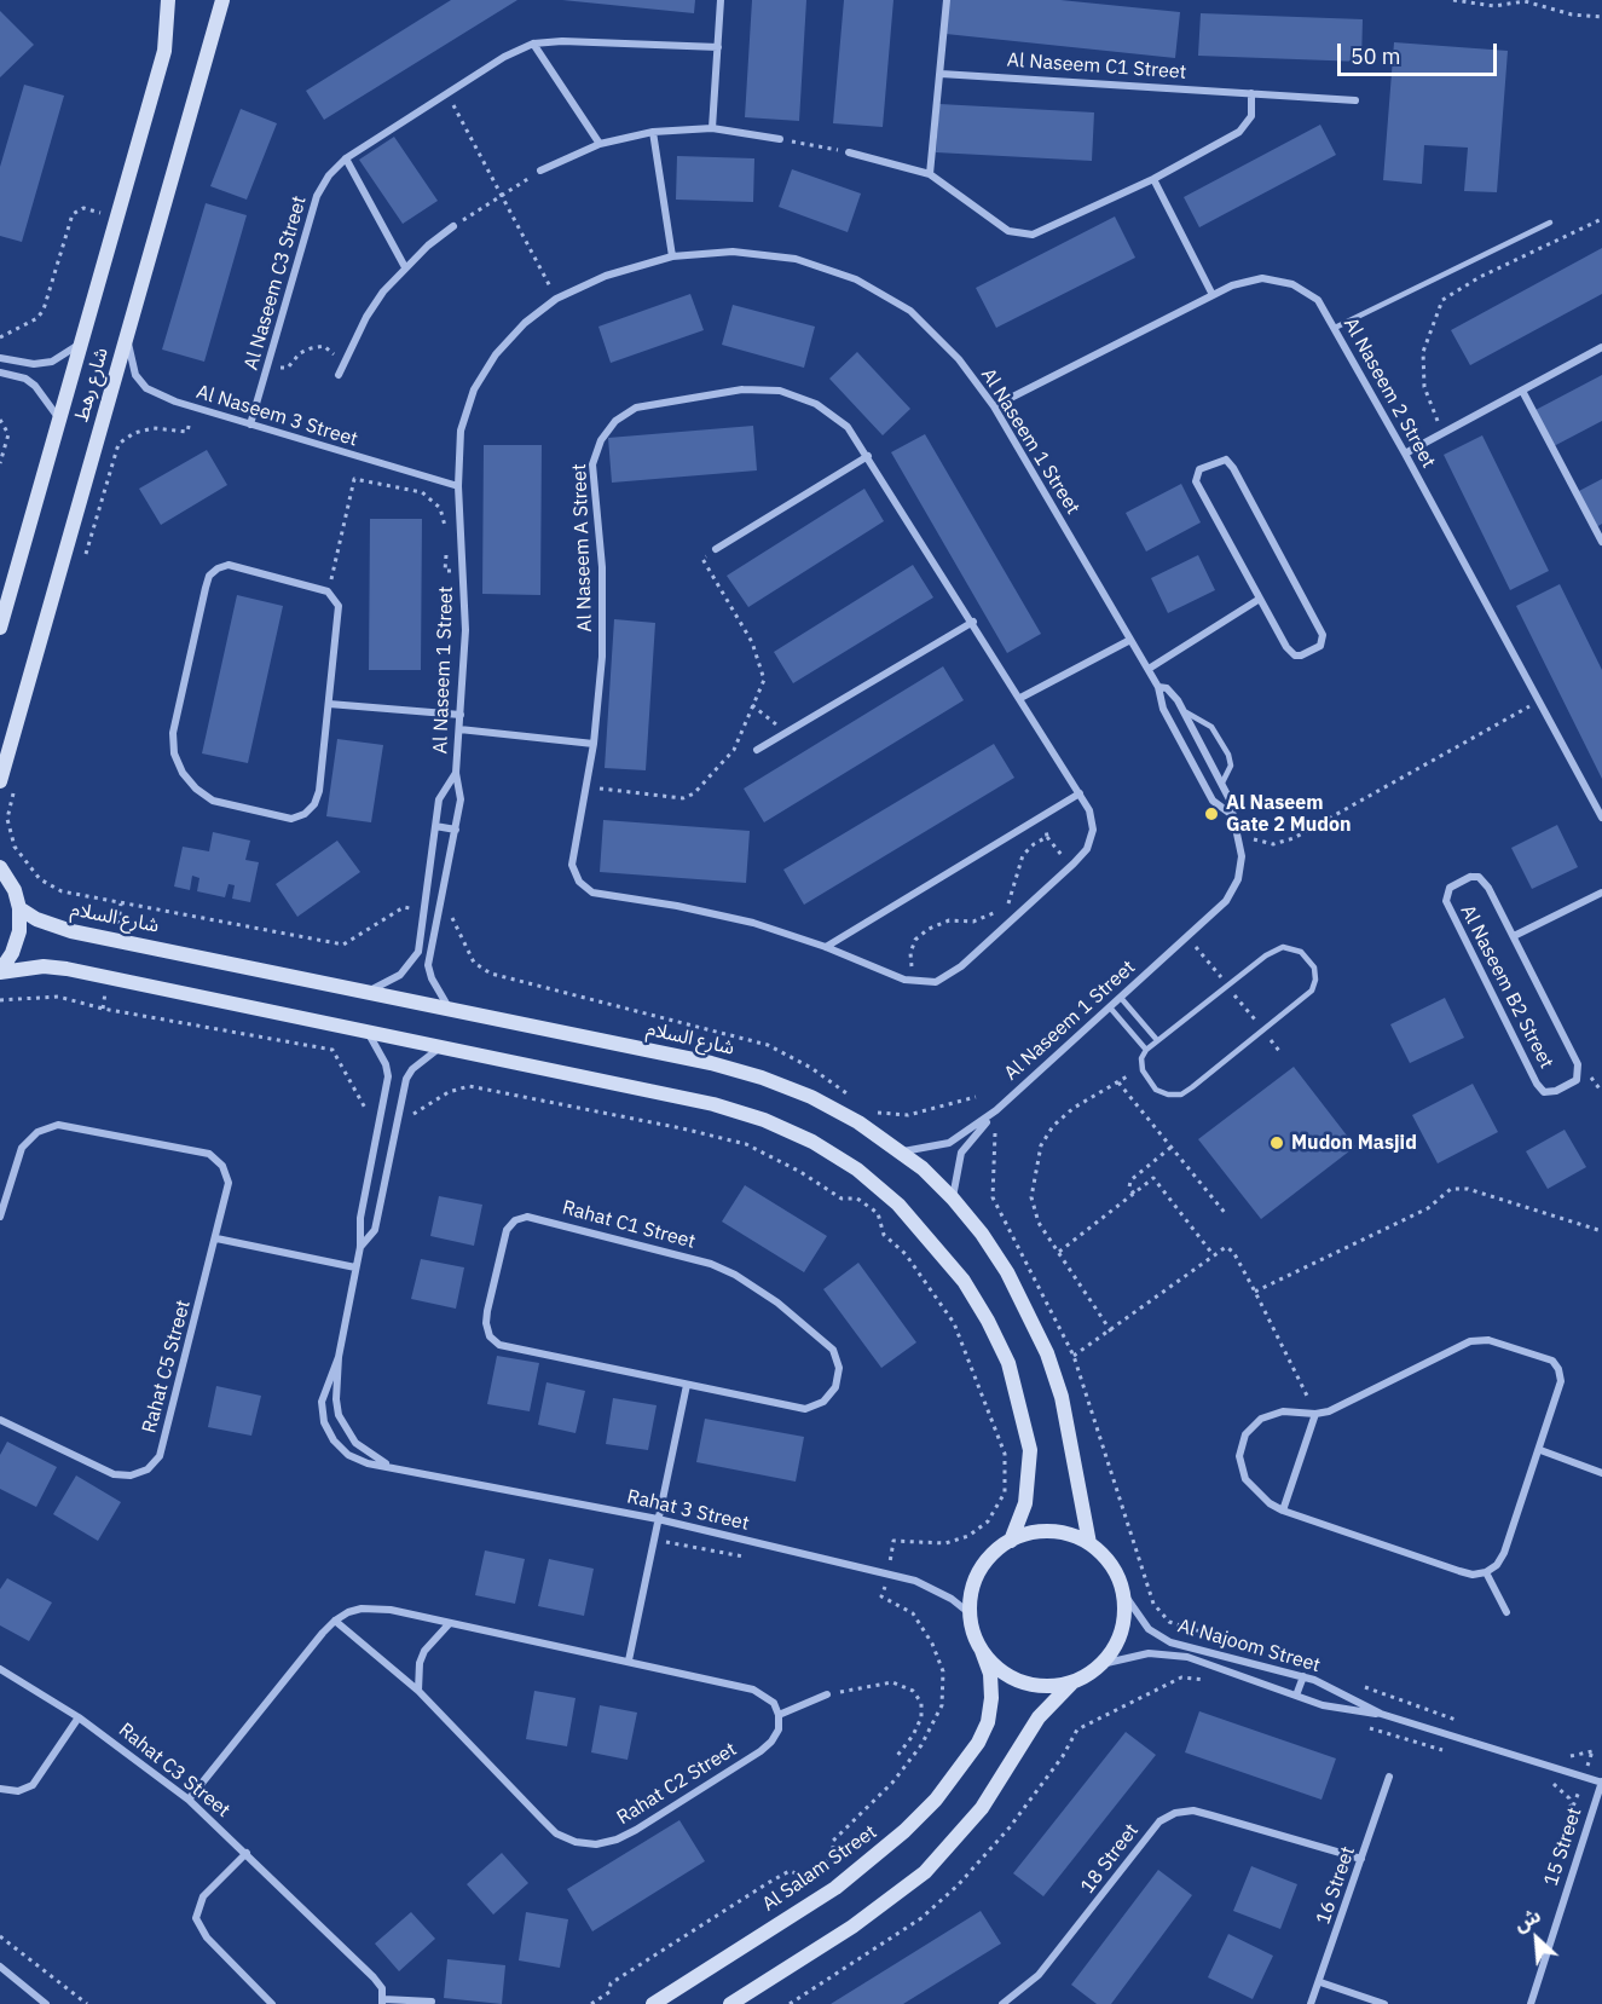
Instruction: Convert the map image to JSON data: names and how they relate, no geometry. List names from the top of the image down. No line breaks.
{"streets":{"street":["Al Naseem C1 Street","Al Naseem C3 Street","شارع رهط","Al Naseem 2 Street","Al Naseem 3 Street","Al Naseem 1 Street","Al Naseem A Street","شارع السلام","Al Naseem B2 Street","Rahat C1 Street","Rahat C5 Street","Rahat 3 Street","Al Najoom Street","Rahat C3 Street","Rahat C2 Street","15 Street","18 Street","Al Salam Street","16 Street"]},"crossings":[["Al Naseem C3 Street","Al Naseem 3 Street"],["شارع رهط","Al Naseem 3 Street"],["Al Naseem 2 Street","Al Naseem 1 Street"],["Al Naseem 3 Street","Al Naseem 1 Street"],["Al Naseem 1 Street","شارع السلام"],["شارع السلام","Rahat 3 Street"],["شارع السلام","Al Najoom Street"],["شارع السلام","Al Salam Street"],["Rahat 3 Street","Al Najoom Street"],["Rahat 3 Street","Al Salam Street"],["Al Najoom Street","15 Street"],["Al Najoom Street","Al Salam Street"],["18 Street","16 Street"]],"places":["Al Naseem Gate 2 Mudon","Mudon Masjid"],"scale_bar":"50 m","north":"top left"}
